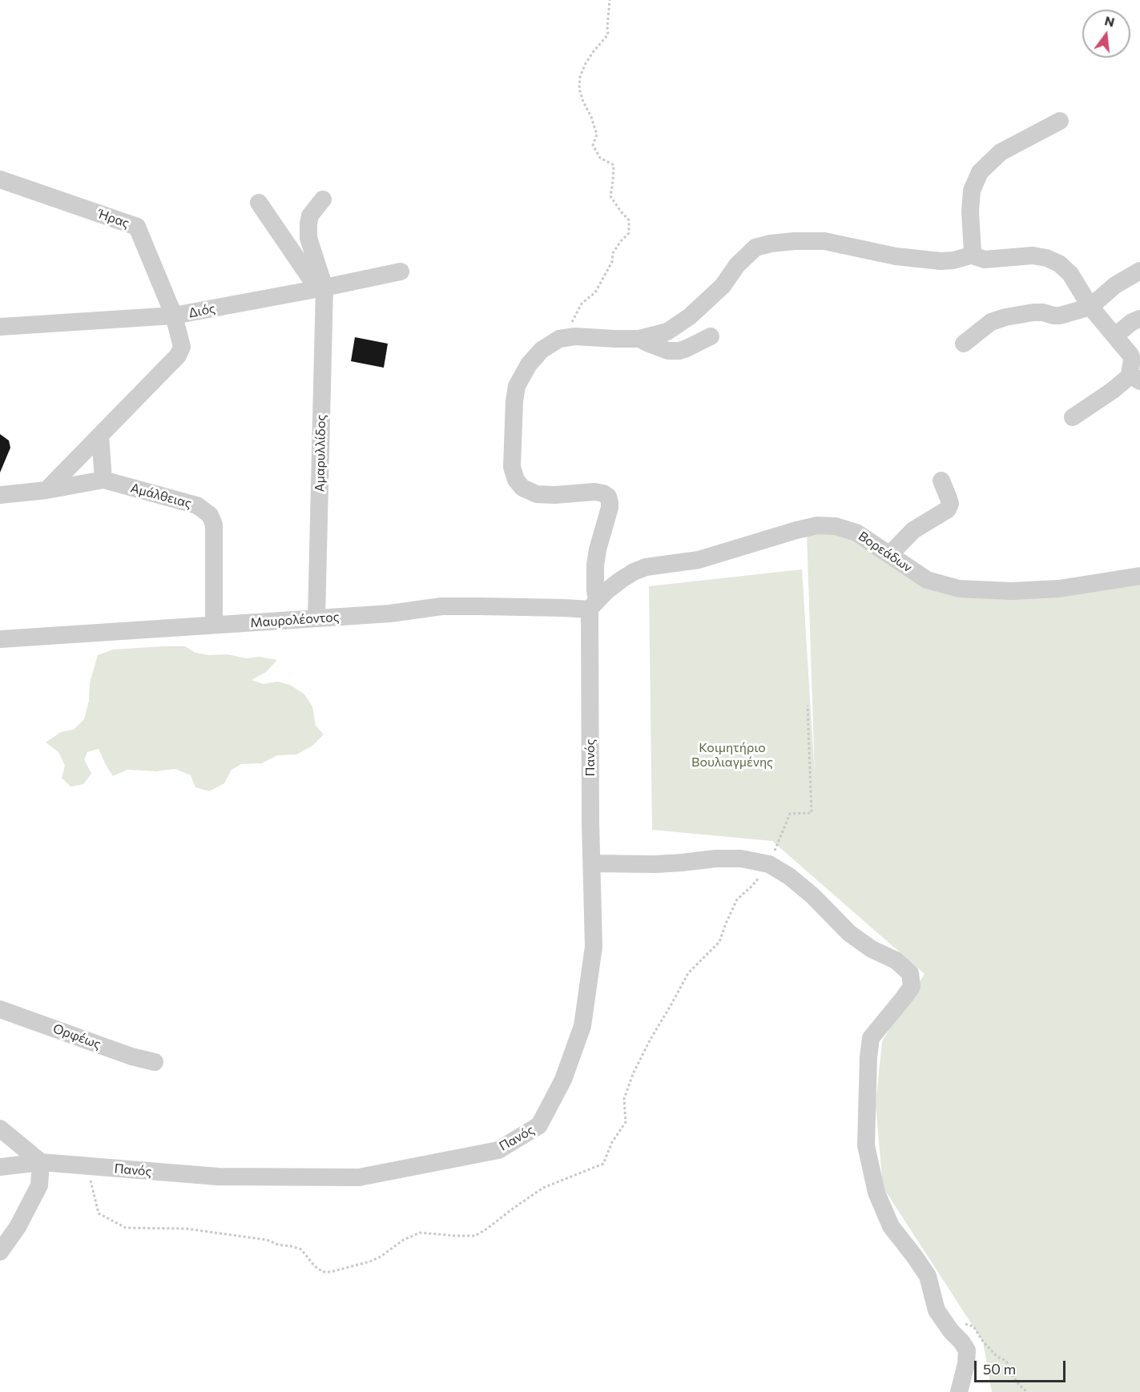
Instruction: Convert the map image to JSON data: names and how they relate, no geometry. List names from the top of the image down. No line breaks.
{"streets":{"street":["Ήρας","Διός","Αμαρυλλίδος","Αμάλθειας","Βορεάδων","Μαυρολέοντος","Πανός","Ορφέως"]},"crossings":[["Ήρας","Διός"],["Ήρας","Αμάλθειας"],["Διός","Αμαρυλλίδος"],["Αμαρυλλίδος","Μαυρολέοντος"],["Αμάλθειας","Μαυρολέοντος"],["Βορεάδων","Μαυρολέοντος"],["Βορεάδων","Πανός"],["Μαυρολέοντος","Πανός"]],"parks":["Κοιμητήριο Βουλιαγμένης"],"scale_bar":"50 m","north":"top"}
